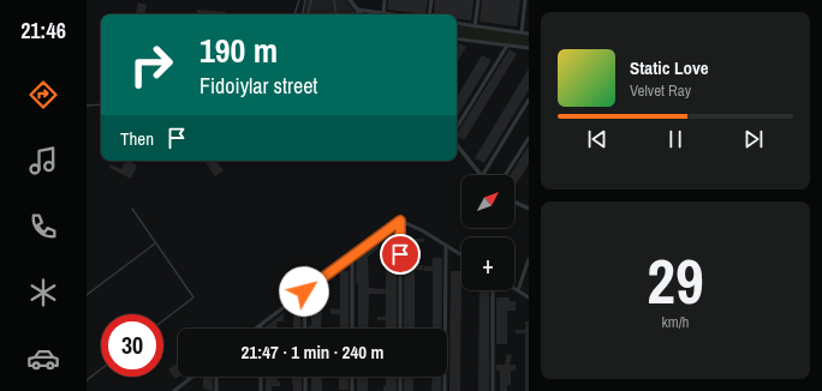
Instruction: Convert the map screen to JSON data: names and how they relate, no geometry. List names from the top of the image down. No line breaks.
{"north":"top right","page":{"tabs":"21:46","turn":["190 m","Fidoiylar street"],"song":["Static Love","Velvet Ray"],"then":"Then","map_buttons":"+","tile":["29","km/h"],"limit":"30","trip":"21:47 · 1 min · 240 m"}}
